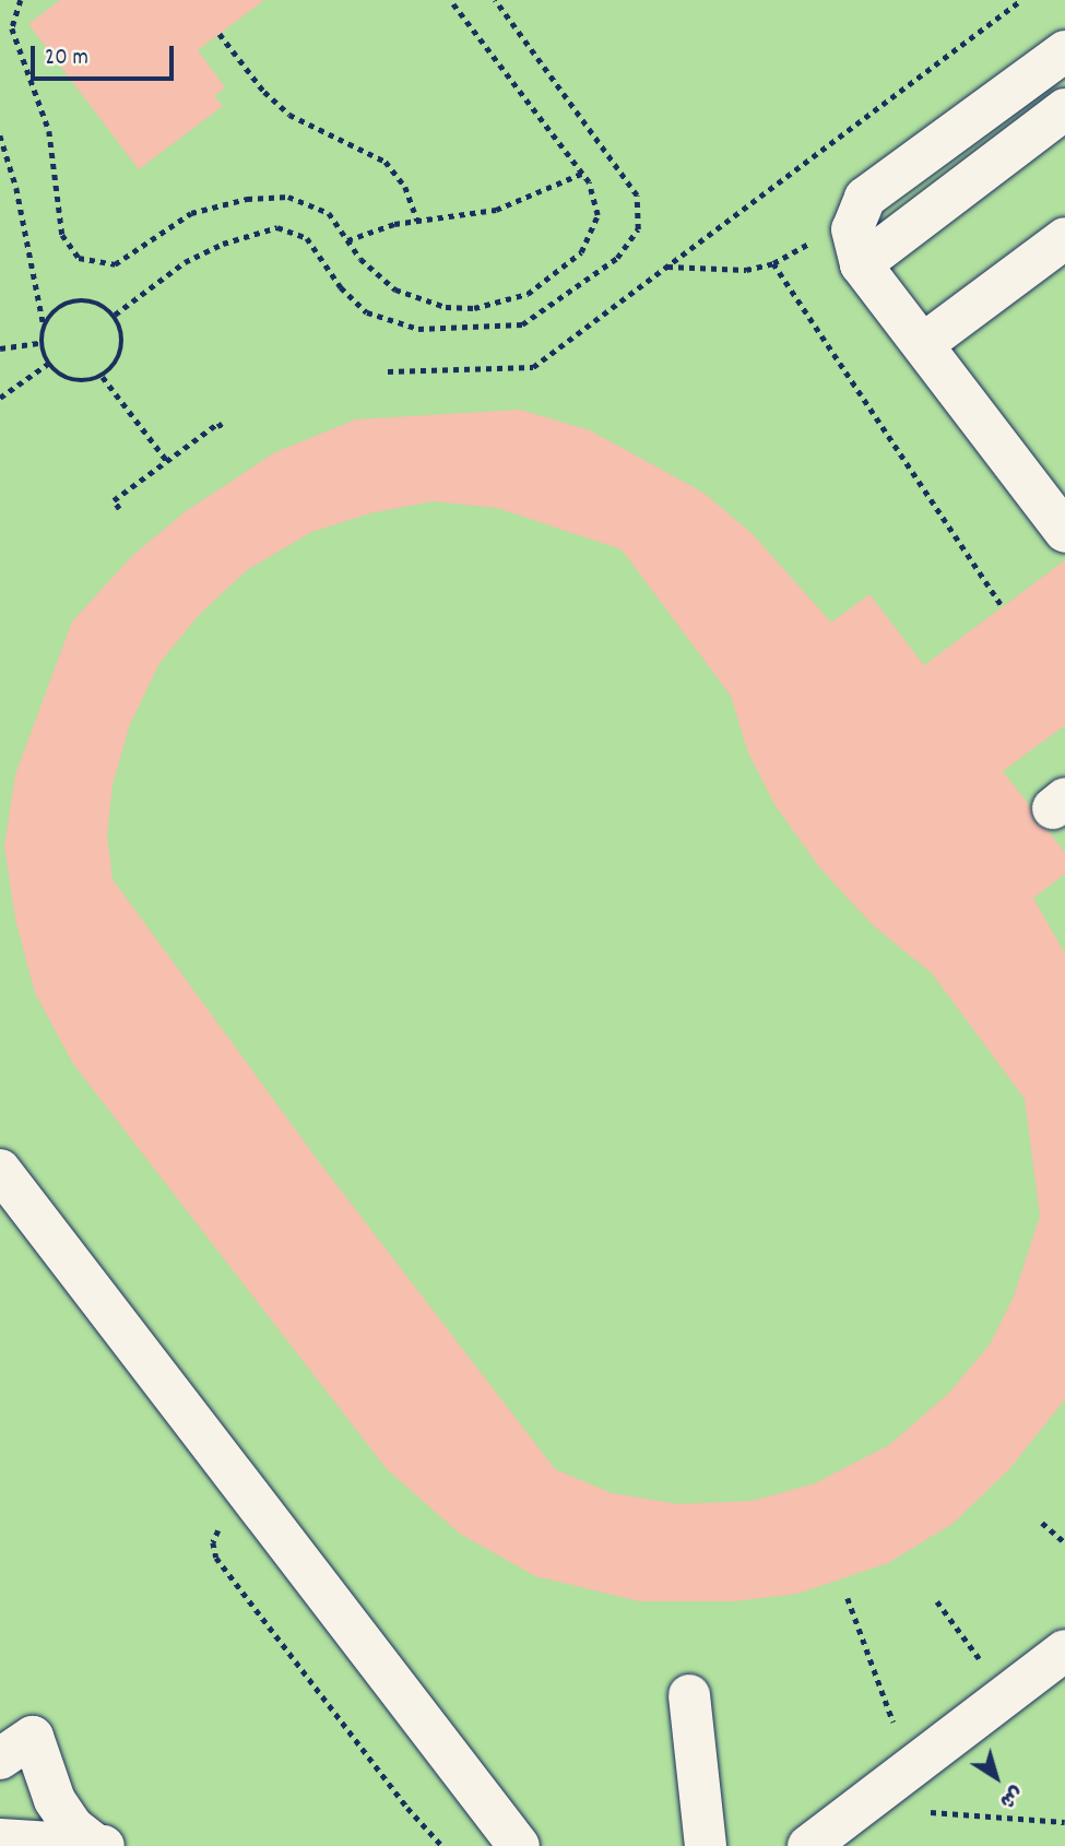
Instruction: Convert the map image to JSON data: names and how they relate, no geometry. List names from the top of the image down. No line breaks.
{"scale_bar":"20 m","north":"bottom right"}
